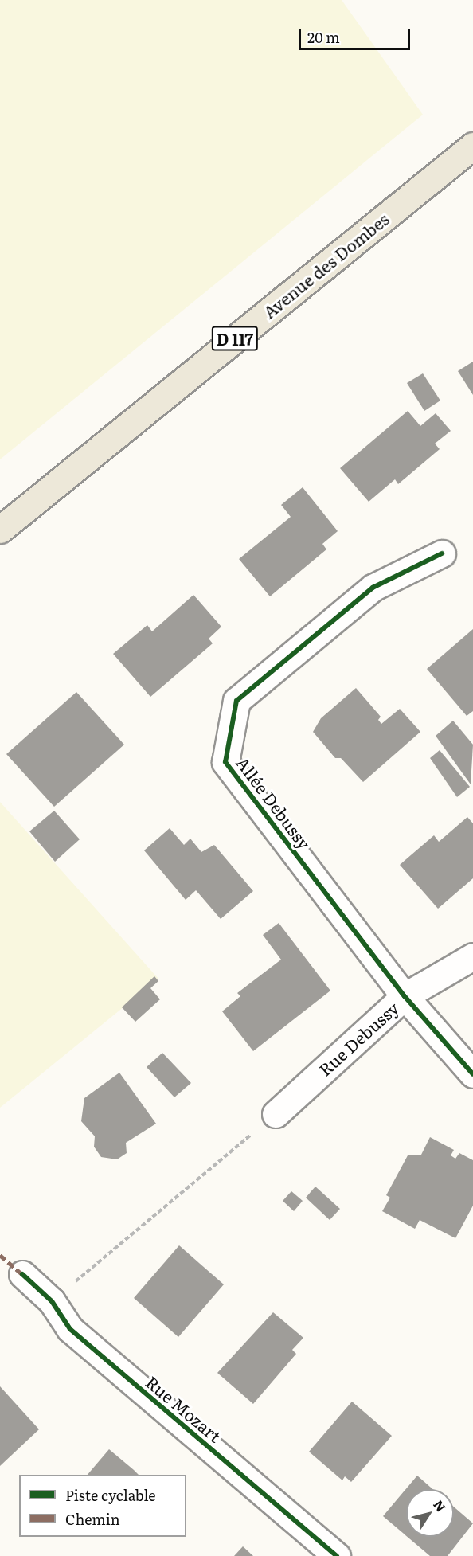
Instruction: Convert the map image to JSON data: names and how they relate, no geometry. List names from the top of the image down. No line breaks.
{"streets":{"main road":["Avenue des Dombes","D 117"],"street":["Allée Debussy","Rue Debussy","Rue Mozart"]},"crossings":[["Allée Debussy","Rue Debussy"]],"legend":["Piste cyclable","Chemin"],"scale_bar":"20 m","north":"top right"}
